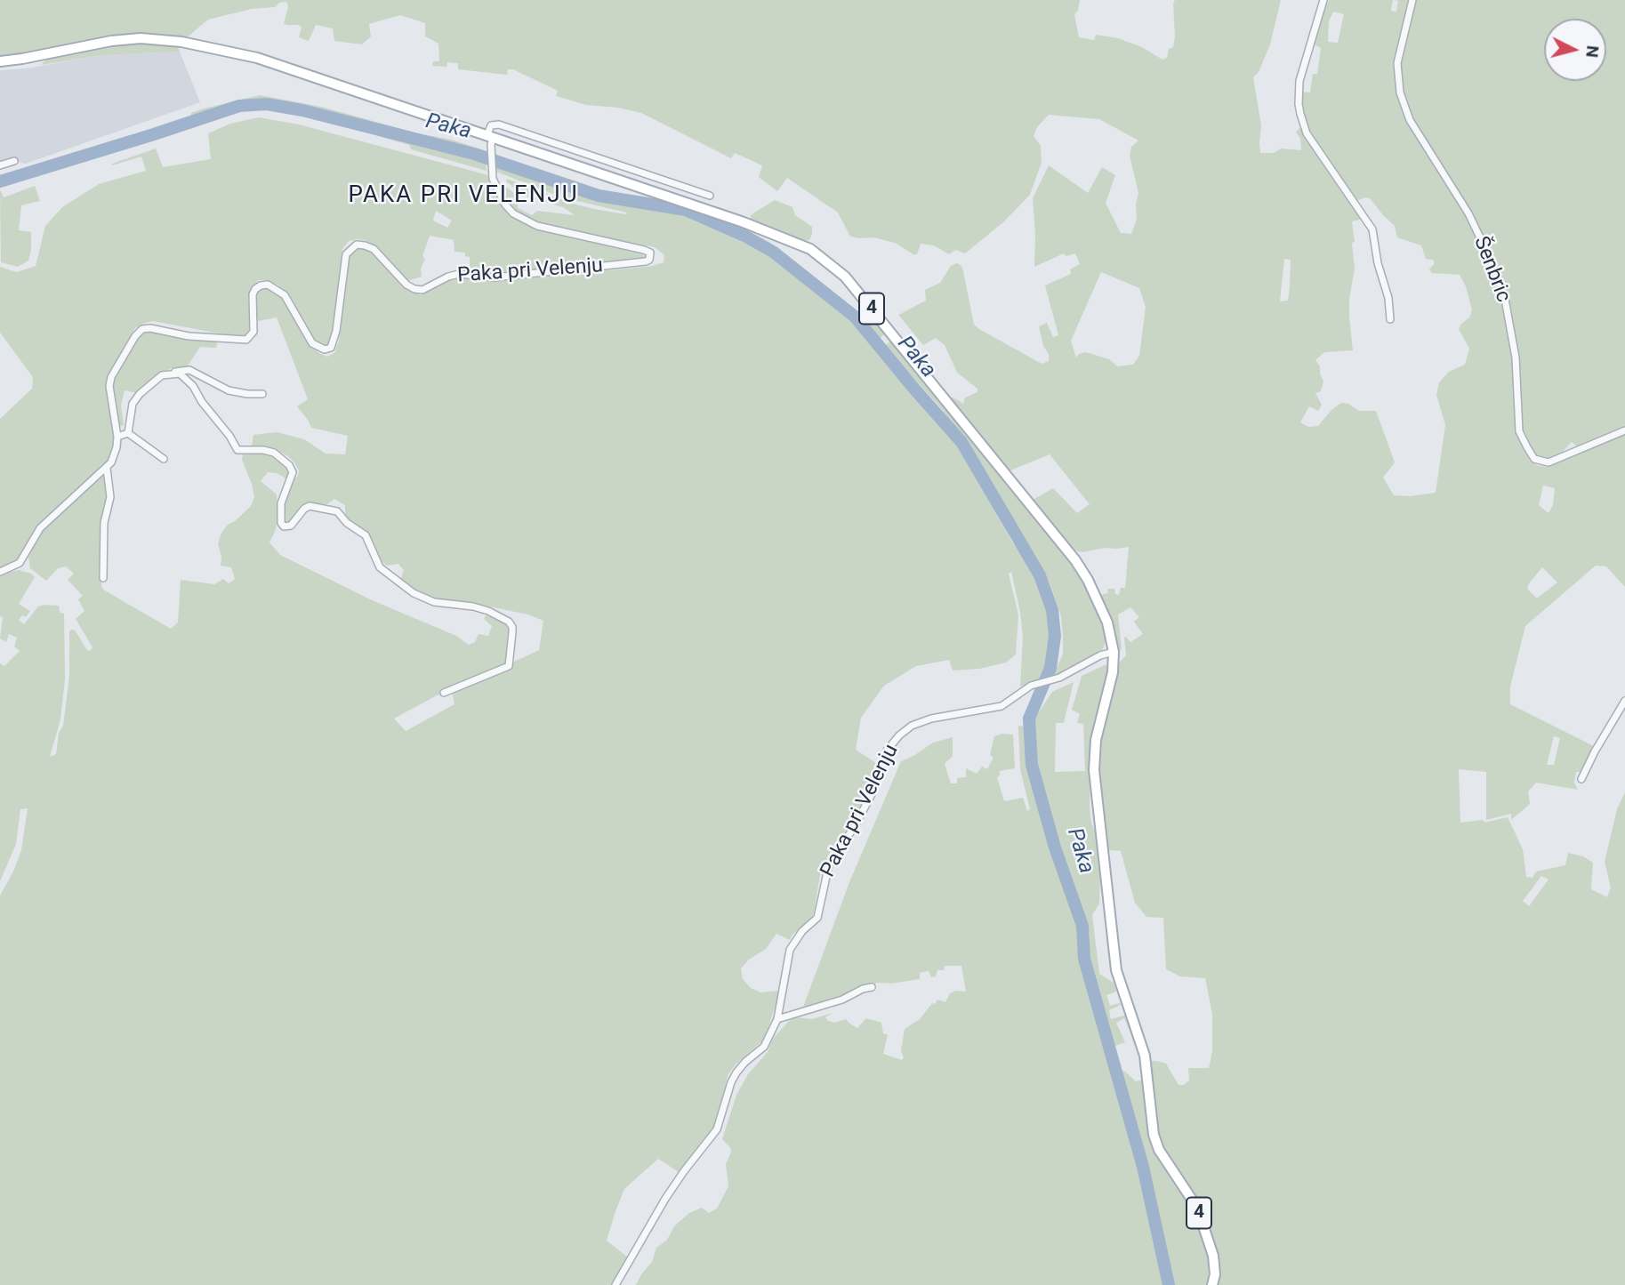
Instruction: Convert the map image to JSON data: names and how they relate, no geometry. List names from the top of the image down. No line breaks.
{"streets":{"main road":["4"],"street":["Šenbric","Paka pri Velenju"]},"crossings":[["Paka pri Velenju","4"]],"districts":["PAKA PRI VELENJU"],"water":["Paka"],"north":"right"}
